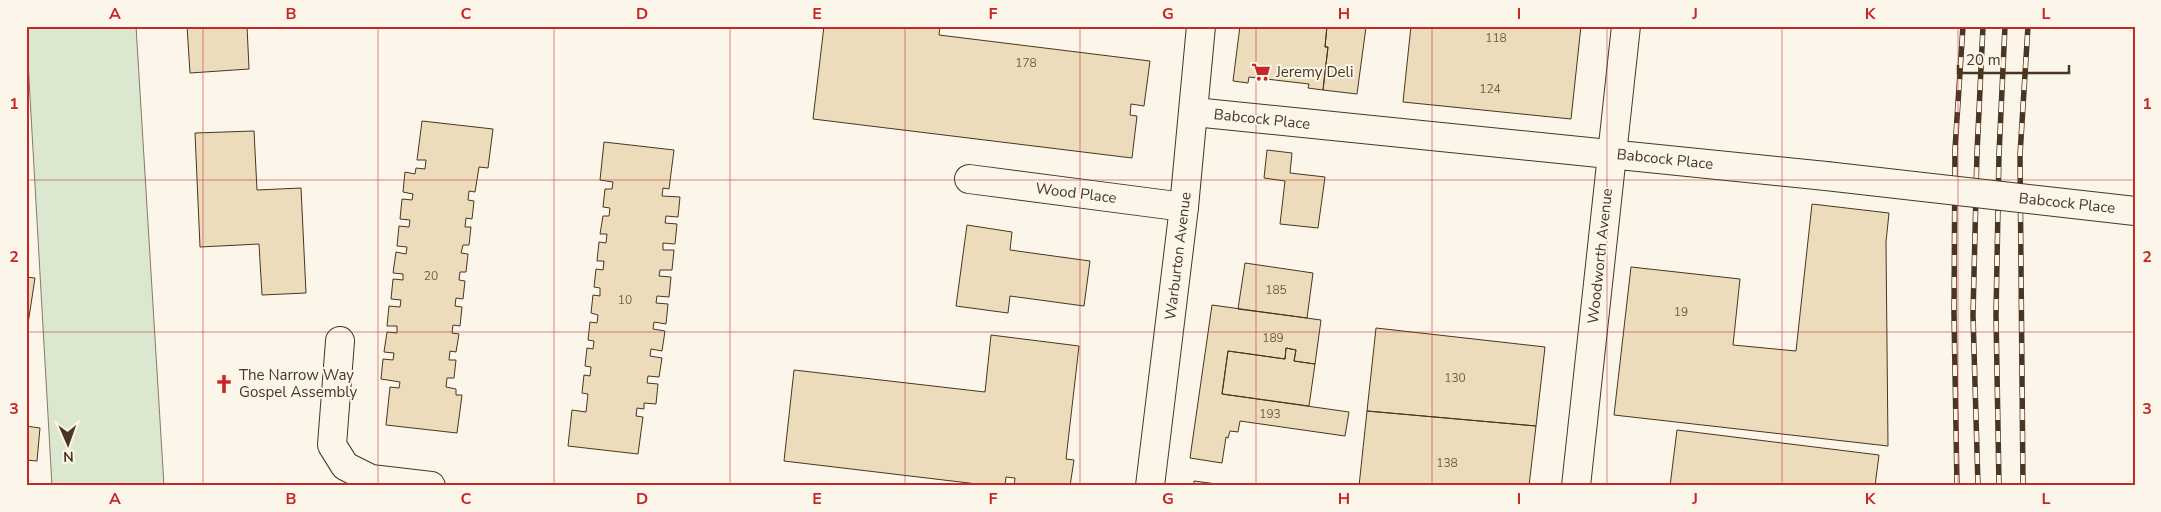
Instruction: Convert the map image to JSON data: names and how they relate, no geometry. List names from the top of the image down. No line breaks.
{"streets":{"street":["Babcock Place","Wood Place","Warburton Avenue","Woodworth Avenue"]},"crossings":[["Babcock Place","Warburton Avenue"],["Babcock Place","Woodworth Avenue"],["Wood Place","Warburton Avenue"]],"places":{"supermarket":["Jeremy Deli"],"church":["The Narrow Way Gospel Assembly"]},"house_numbers":["118","178","124","20","185","10","19","189","130","193","138"],"scale_bar":"20 m","north":"bottom","grid":{"columns":["A","B","C","D","E","F","G","H","I","J","K","L"],"rows":["1","2","3"]}}
